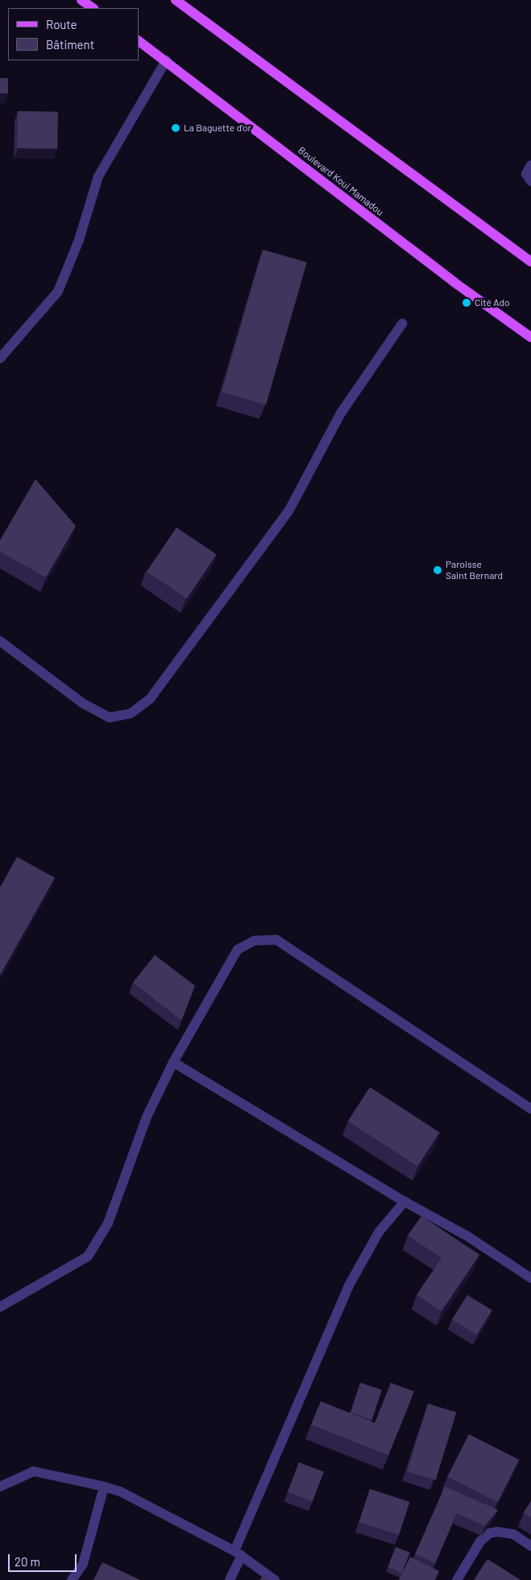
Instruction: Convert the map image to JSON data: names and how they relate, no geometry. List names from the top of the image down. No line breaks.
{"streets":{"main road":["Boulevard Koui Mamadou"]},"places":["La Baguette d'or","Cité Ado","Paroisse Saint Bernard"],"legend":["Route","Bâtiment"],"scale_bar":"20 m"}
